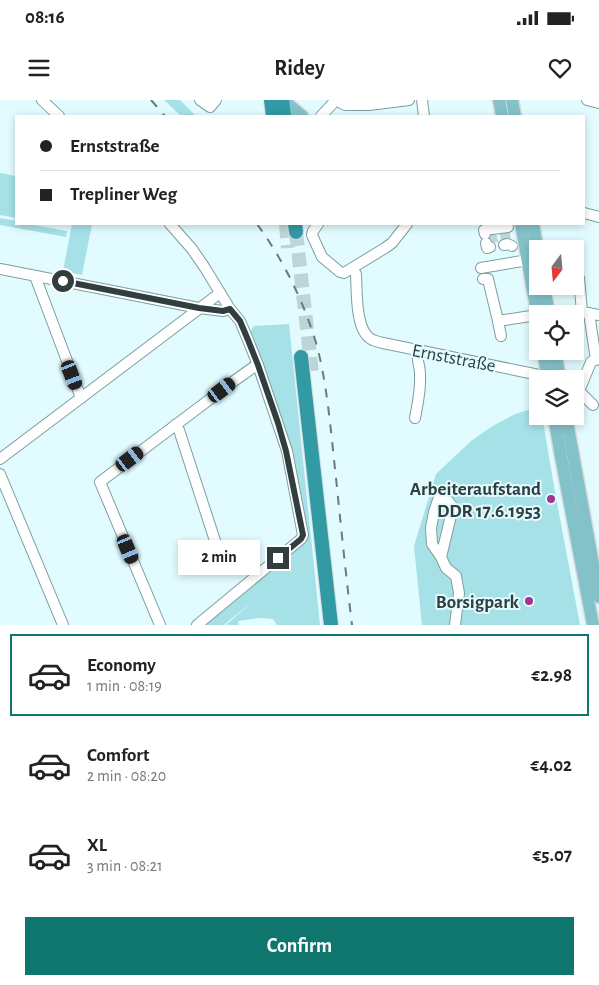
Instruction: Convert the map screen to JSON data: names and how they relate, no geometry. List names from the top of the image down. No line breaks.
{"streets":{"street":["Ernststraße"]},"places":["Arbeiteraufstand DDR 17.6.1953","Borsigpark"],"north":"bottom","page":{"status":"08:16","header":"Ridey","banner":["Ernststraße","Trepliner Weg"],"bubble":"2 min","list":[{"name":"Economy","note":"1 min · 08:19","value":"€2.98"},{"name":"Comfort","note":"2 min · 08:20","value":"€4.02"},{"name":"XL","note":"3 min · 08:21","value":"€5.07"}],"buttons":"Confirm"}}
